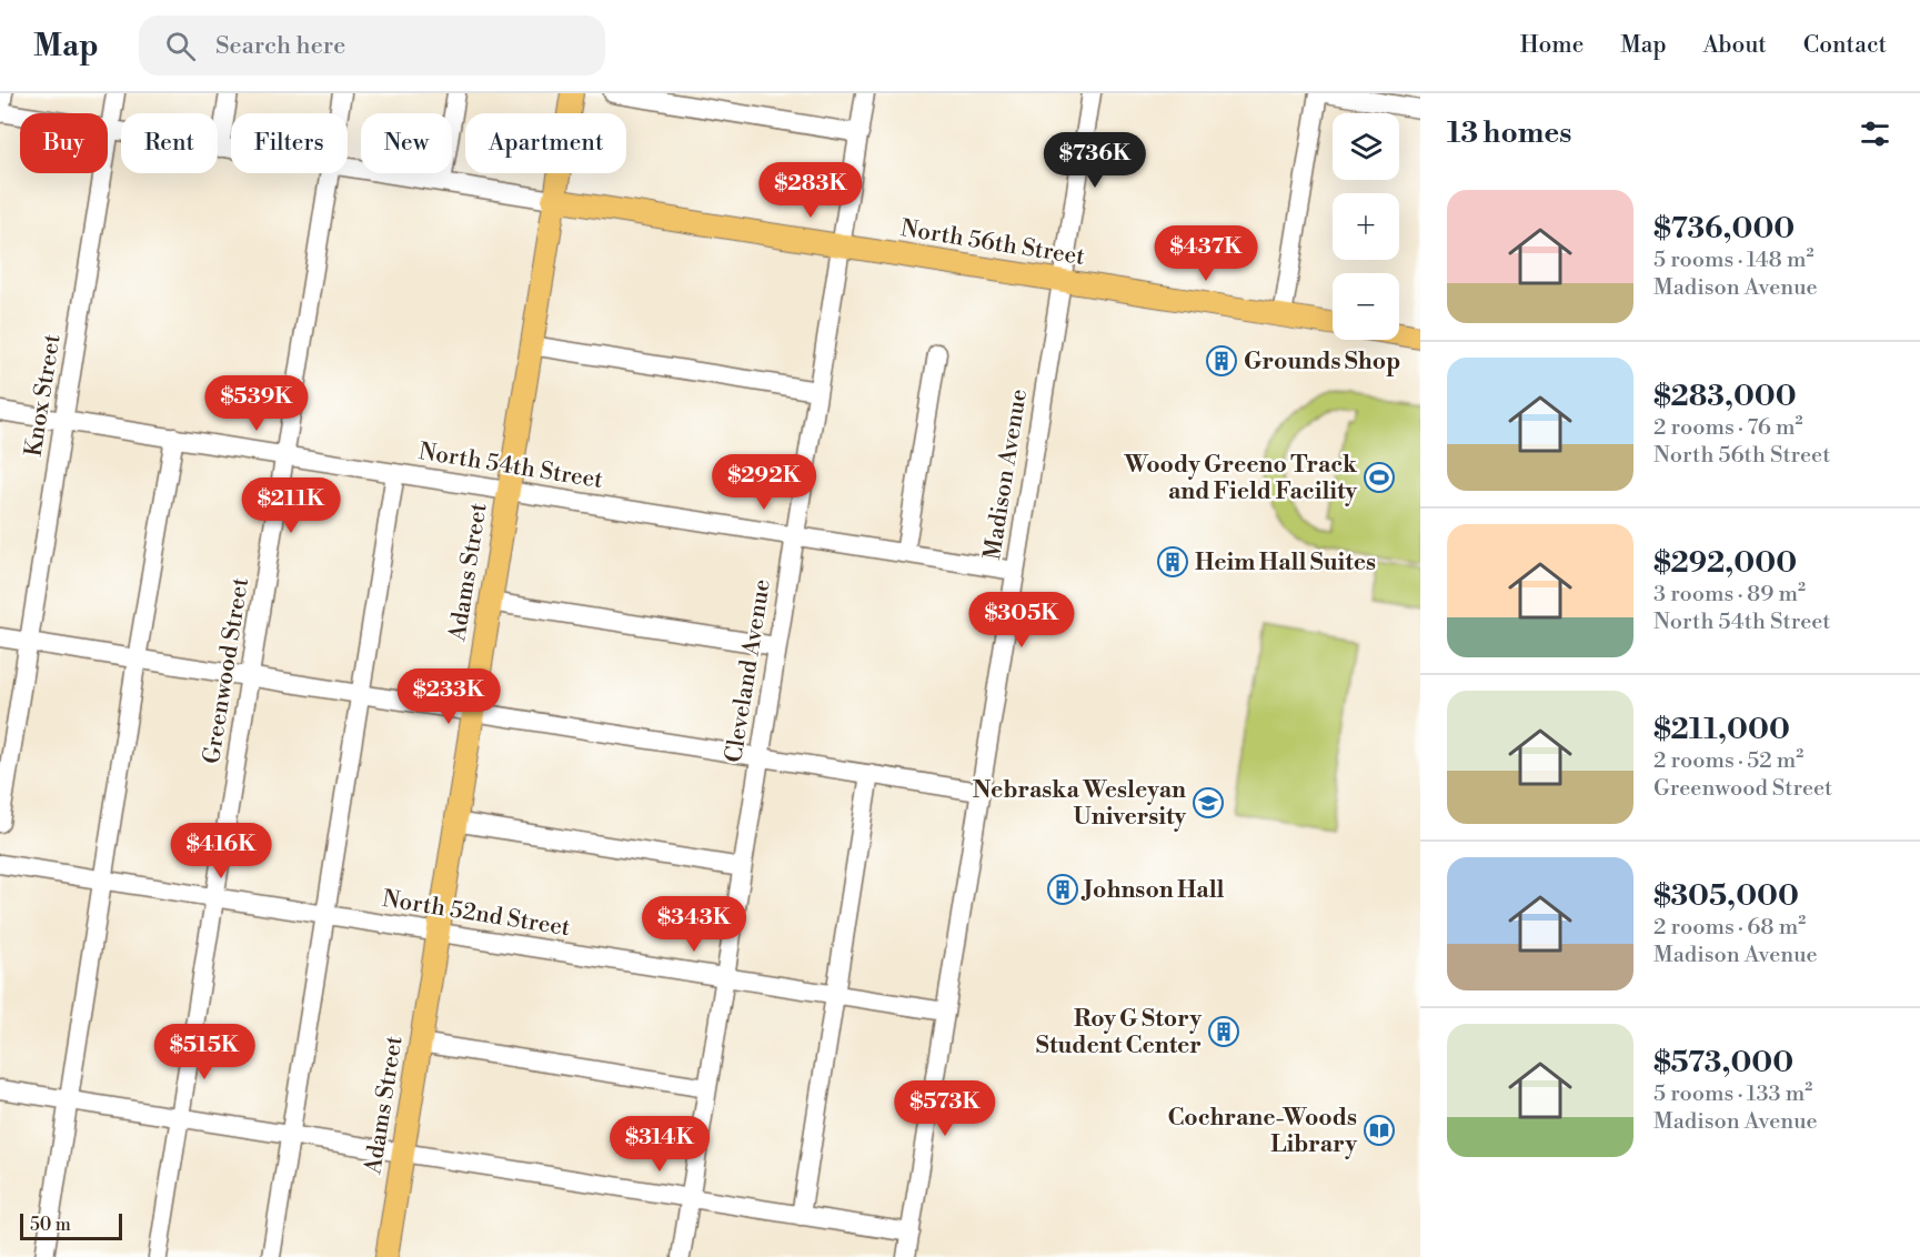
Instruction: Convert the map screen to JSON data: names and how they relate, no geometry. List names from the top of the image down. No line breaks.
{"streets":{"main road":["North 56th Street","Adams Street"],"street":["Knox Street","North 54th Street","Madison Avenue","Greenwood Street","Cleveland Avenue","North 52nd Street"]},"crossings":[["North 56th Street","Knox Street"],["North 56th Street","Madison Avenue"],["North 56th Street","Adams Street"],["North 56th Street","Cleveland Avenue"],["Knox Street","North 54th Street"],["North 54th Street","Madison Avenue"],["North 54th Street","Adams Street"],["North 54th Street","Greenwood Street"],["North 54th Street","Cleveland Avenue"],["Madison Avenue","North 52nd Street"],["Adams Street","North 52nd Street"],["Greenwood Street","North 52nd Street"],["Cleveland Avenue","North 52nd Street"]],"places":{"building":["Grounds Shop","Heim Hall Suites","Johnson Hall","Roy G Story Student Center"],"sports":["Woody Greeno Track and Field Facility"],"school or university":["Nebraska Wesleyan University"],"library":["Cochrane-Woods Library"]},"scale_bar":"50 m","page":{"header":"Map","search":"Search here","nav":["Home","Map","About","Contact"],"heading":"13 homes","map_buttons":["+","−"],"chip":["Buy","Rent","Filters","New","Apartment"],"price":["$736K","$283K","$437K","$539K","$292K","$211K","$305K","$233K","$416K","$343K","$515K","$573K","$314K"],"list":[{"name":"$736,000","note":"5 rooms · 148 m² · Madison Avenue"},{"name":"$283,000","note":"2 rooms · 76 m² · North 56th Street"},{"name":"$292,000","note":"3 rooms · 89 m² · North 54th Street"},{"name":"$211,000","note":"2 rooms · 52 m² · Greenwood Street"},{"name":"$305,000","note":"2 rooms · 68 m² · Madison Avenue"},{"name":"$573,000","note":"5 rooms · 133 m² · Madison Avenue"}],"scale":"50 m"}}
